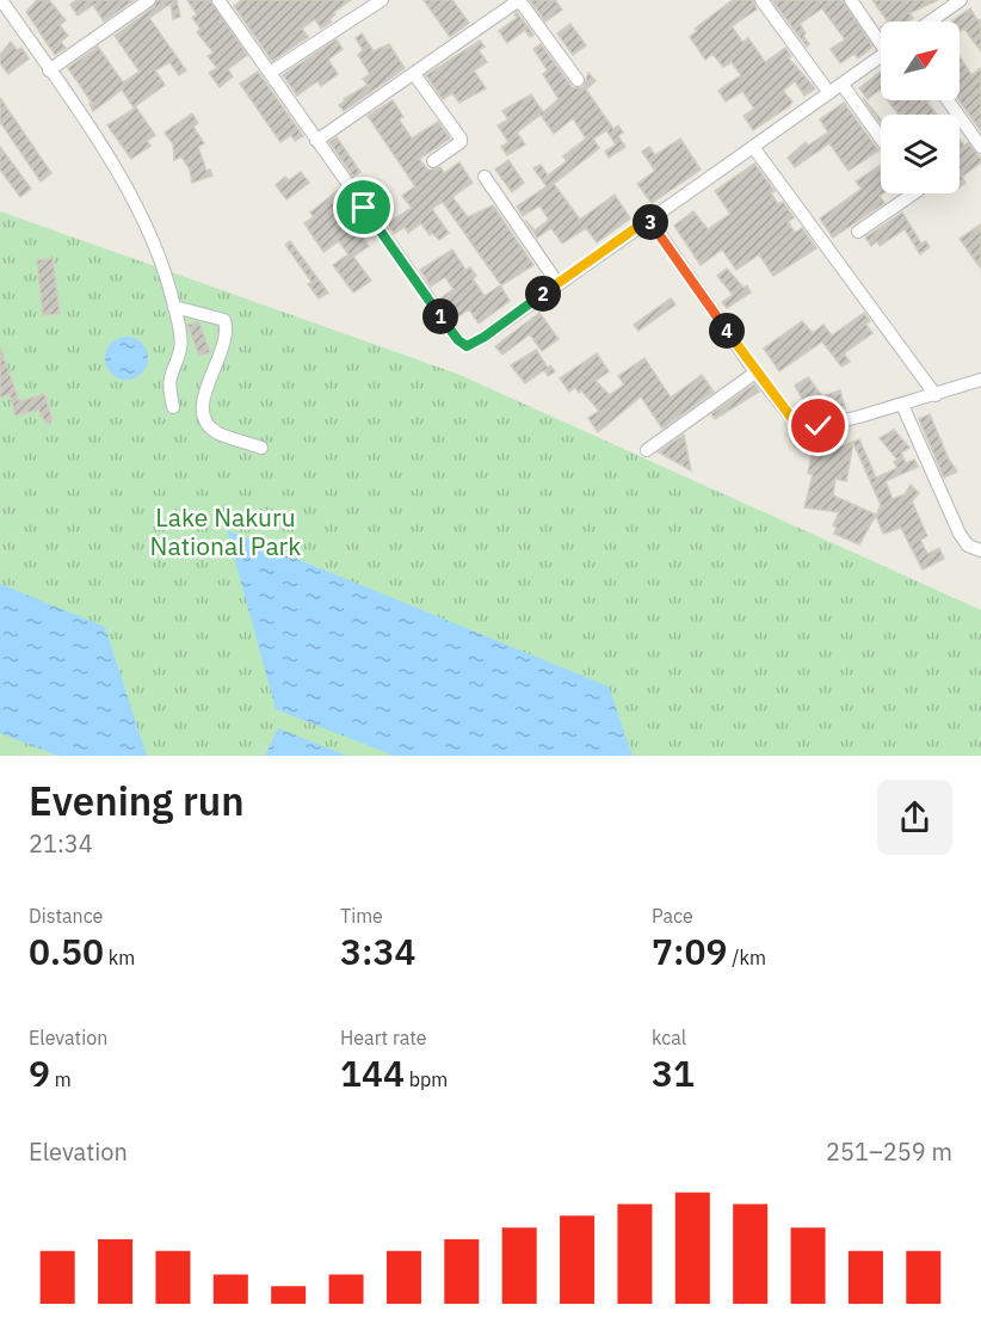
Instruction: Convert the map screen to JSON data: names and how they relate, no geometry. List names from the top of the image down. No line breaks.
{"parks":["Lake Nakuru National Park"],"north":"top right","page":{"pins":["3","2","1","4"],"heading":["Evening run","21:34"],"stats":[["Distance","0.50 km"],["Time","3:34"],["Pace","7:09 /km"],["Elevation","9 m"],["Heart rate","144 bpm"],["kcal","31"]],"chart":["Elevation","251–259 m"]}}
